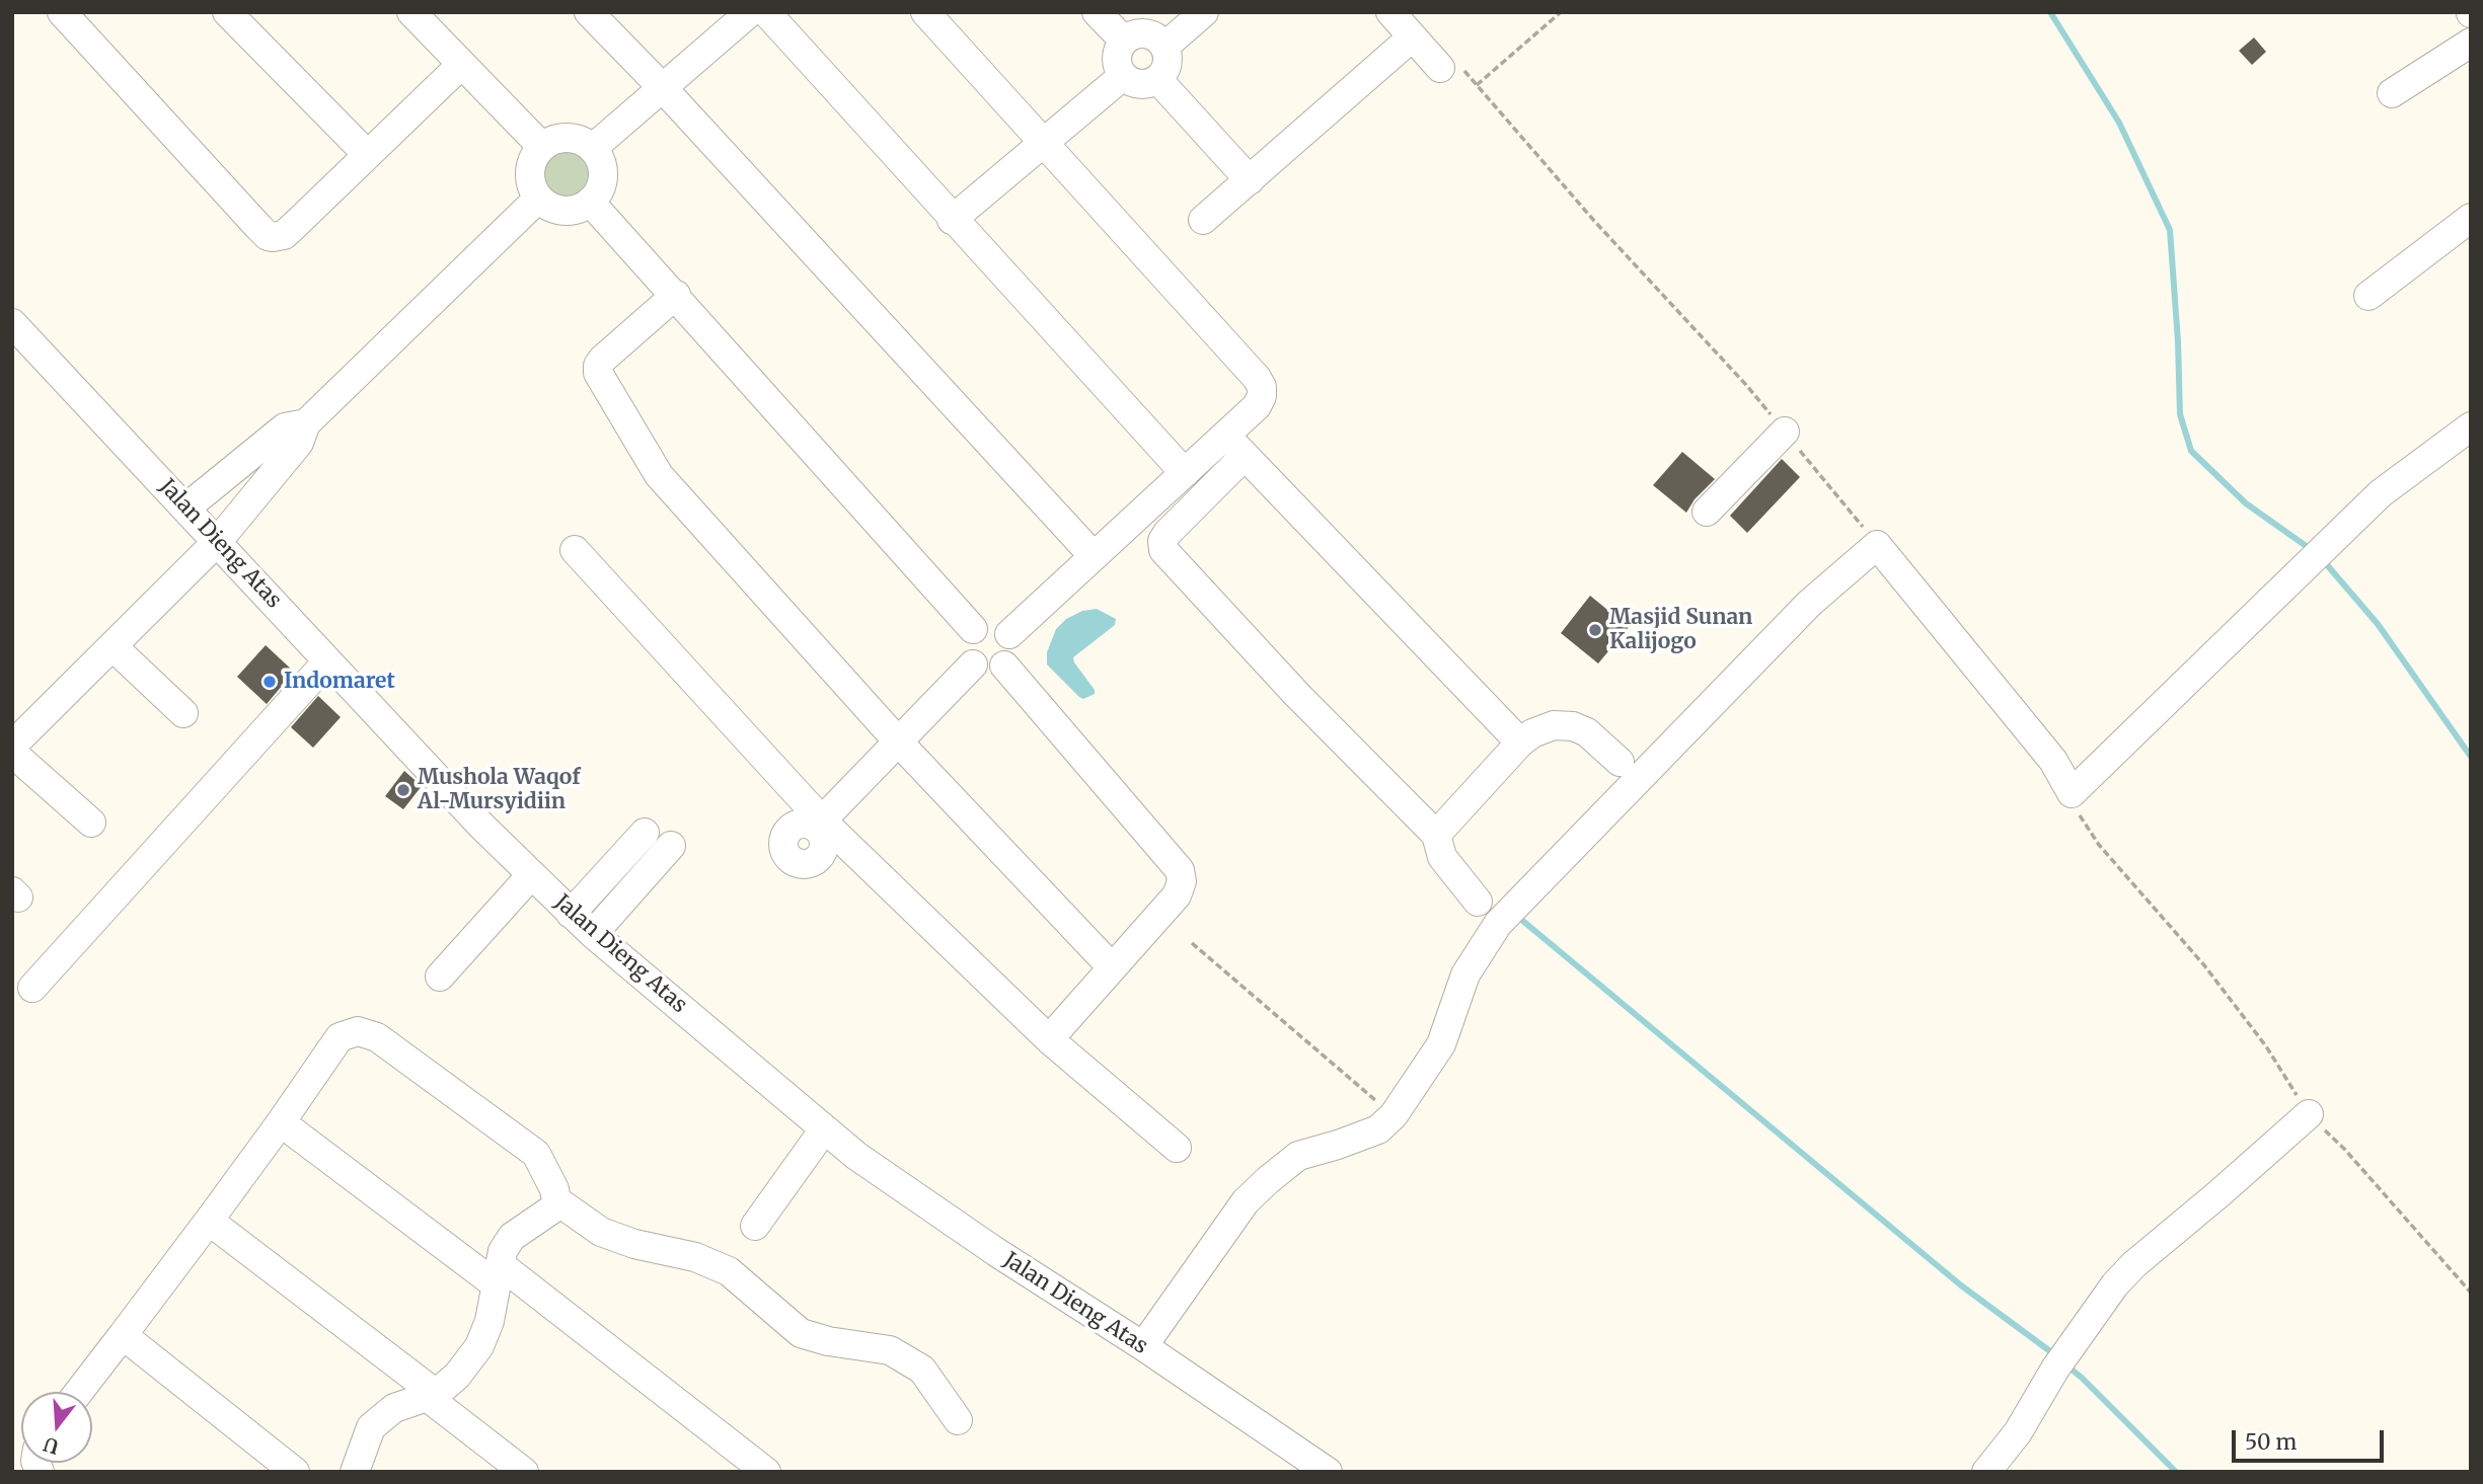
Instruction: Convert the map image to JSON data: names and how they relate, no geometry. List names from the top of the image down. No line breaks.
{"streets":{"street":["Jalan Dieng Atas"]},"places":["Masjid Sunan Kalijogo","Indomaret","Mushola Waqof Al-Mursyidiin"],"scale_bar":"50 m","north":"bottom"}
